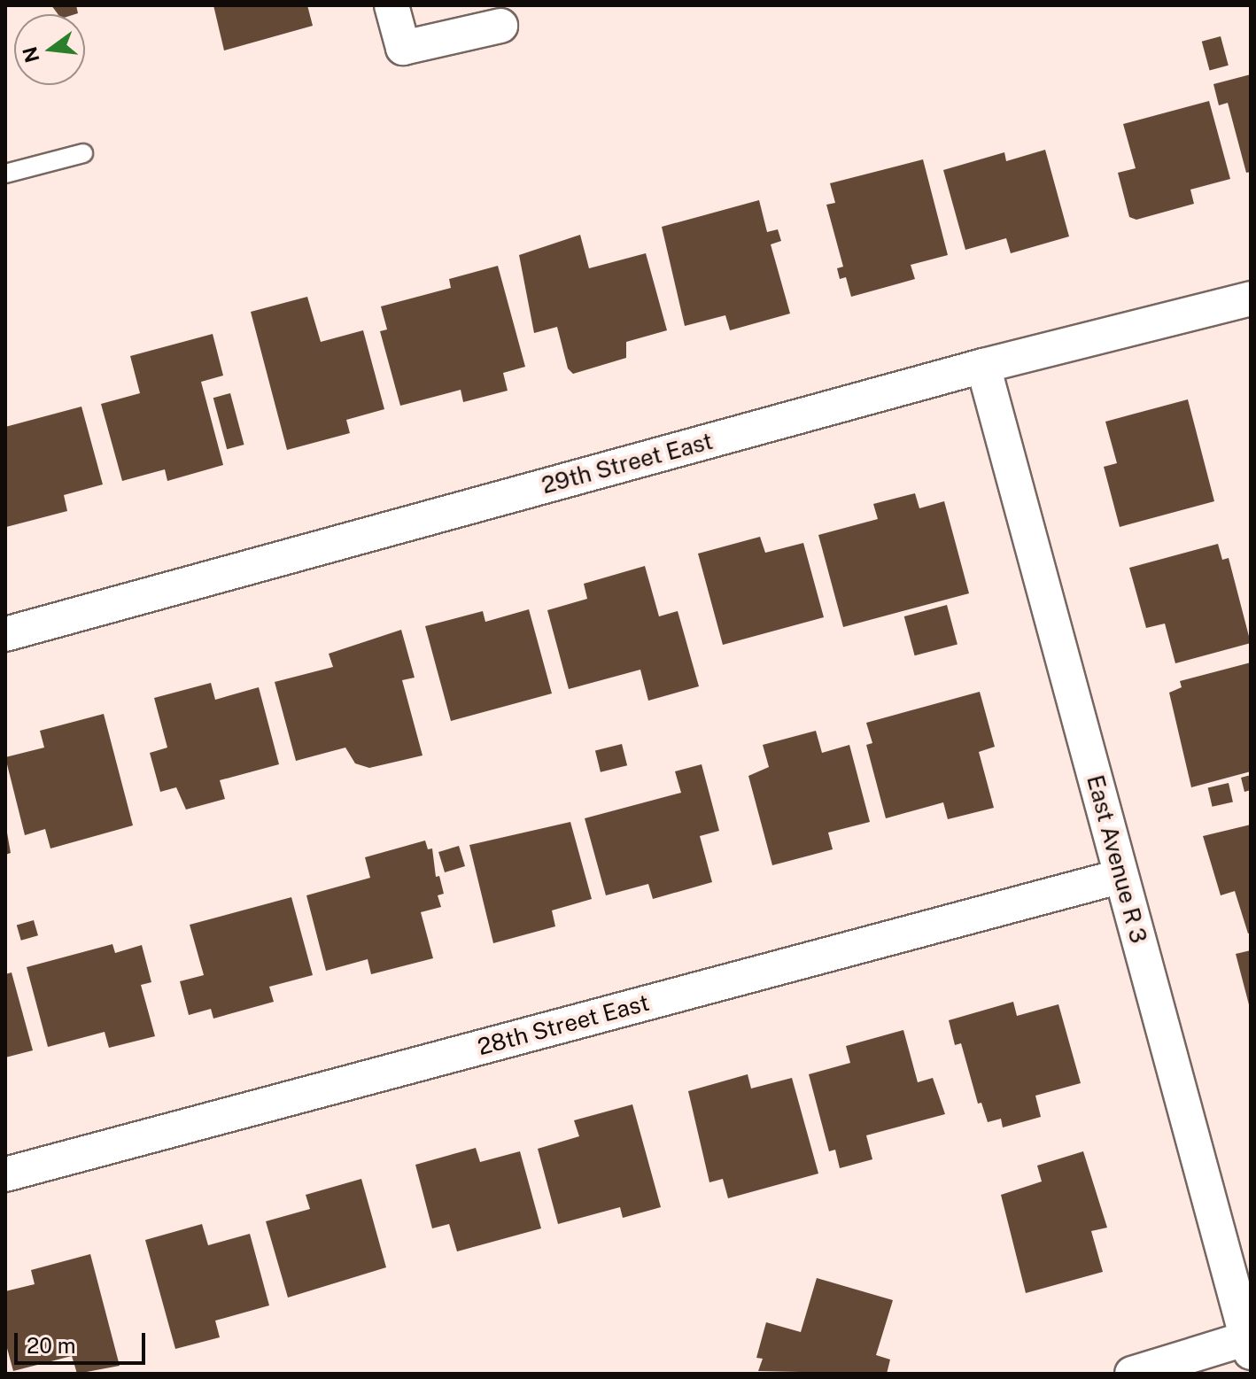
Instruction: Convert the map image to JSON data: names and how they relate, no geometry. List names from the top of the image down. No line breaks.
{"streets":{"street":["29th Street East","East Avenue R 3","28th Street East"]},"crossings":[["29th Street East","East Avenue R 3"],["East Avenue R 3","28th Street East"]],"scale_bar":"20 m","north":"left"}
